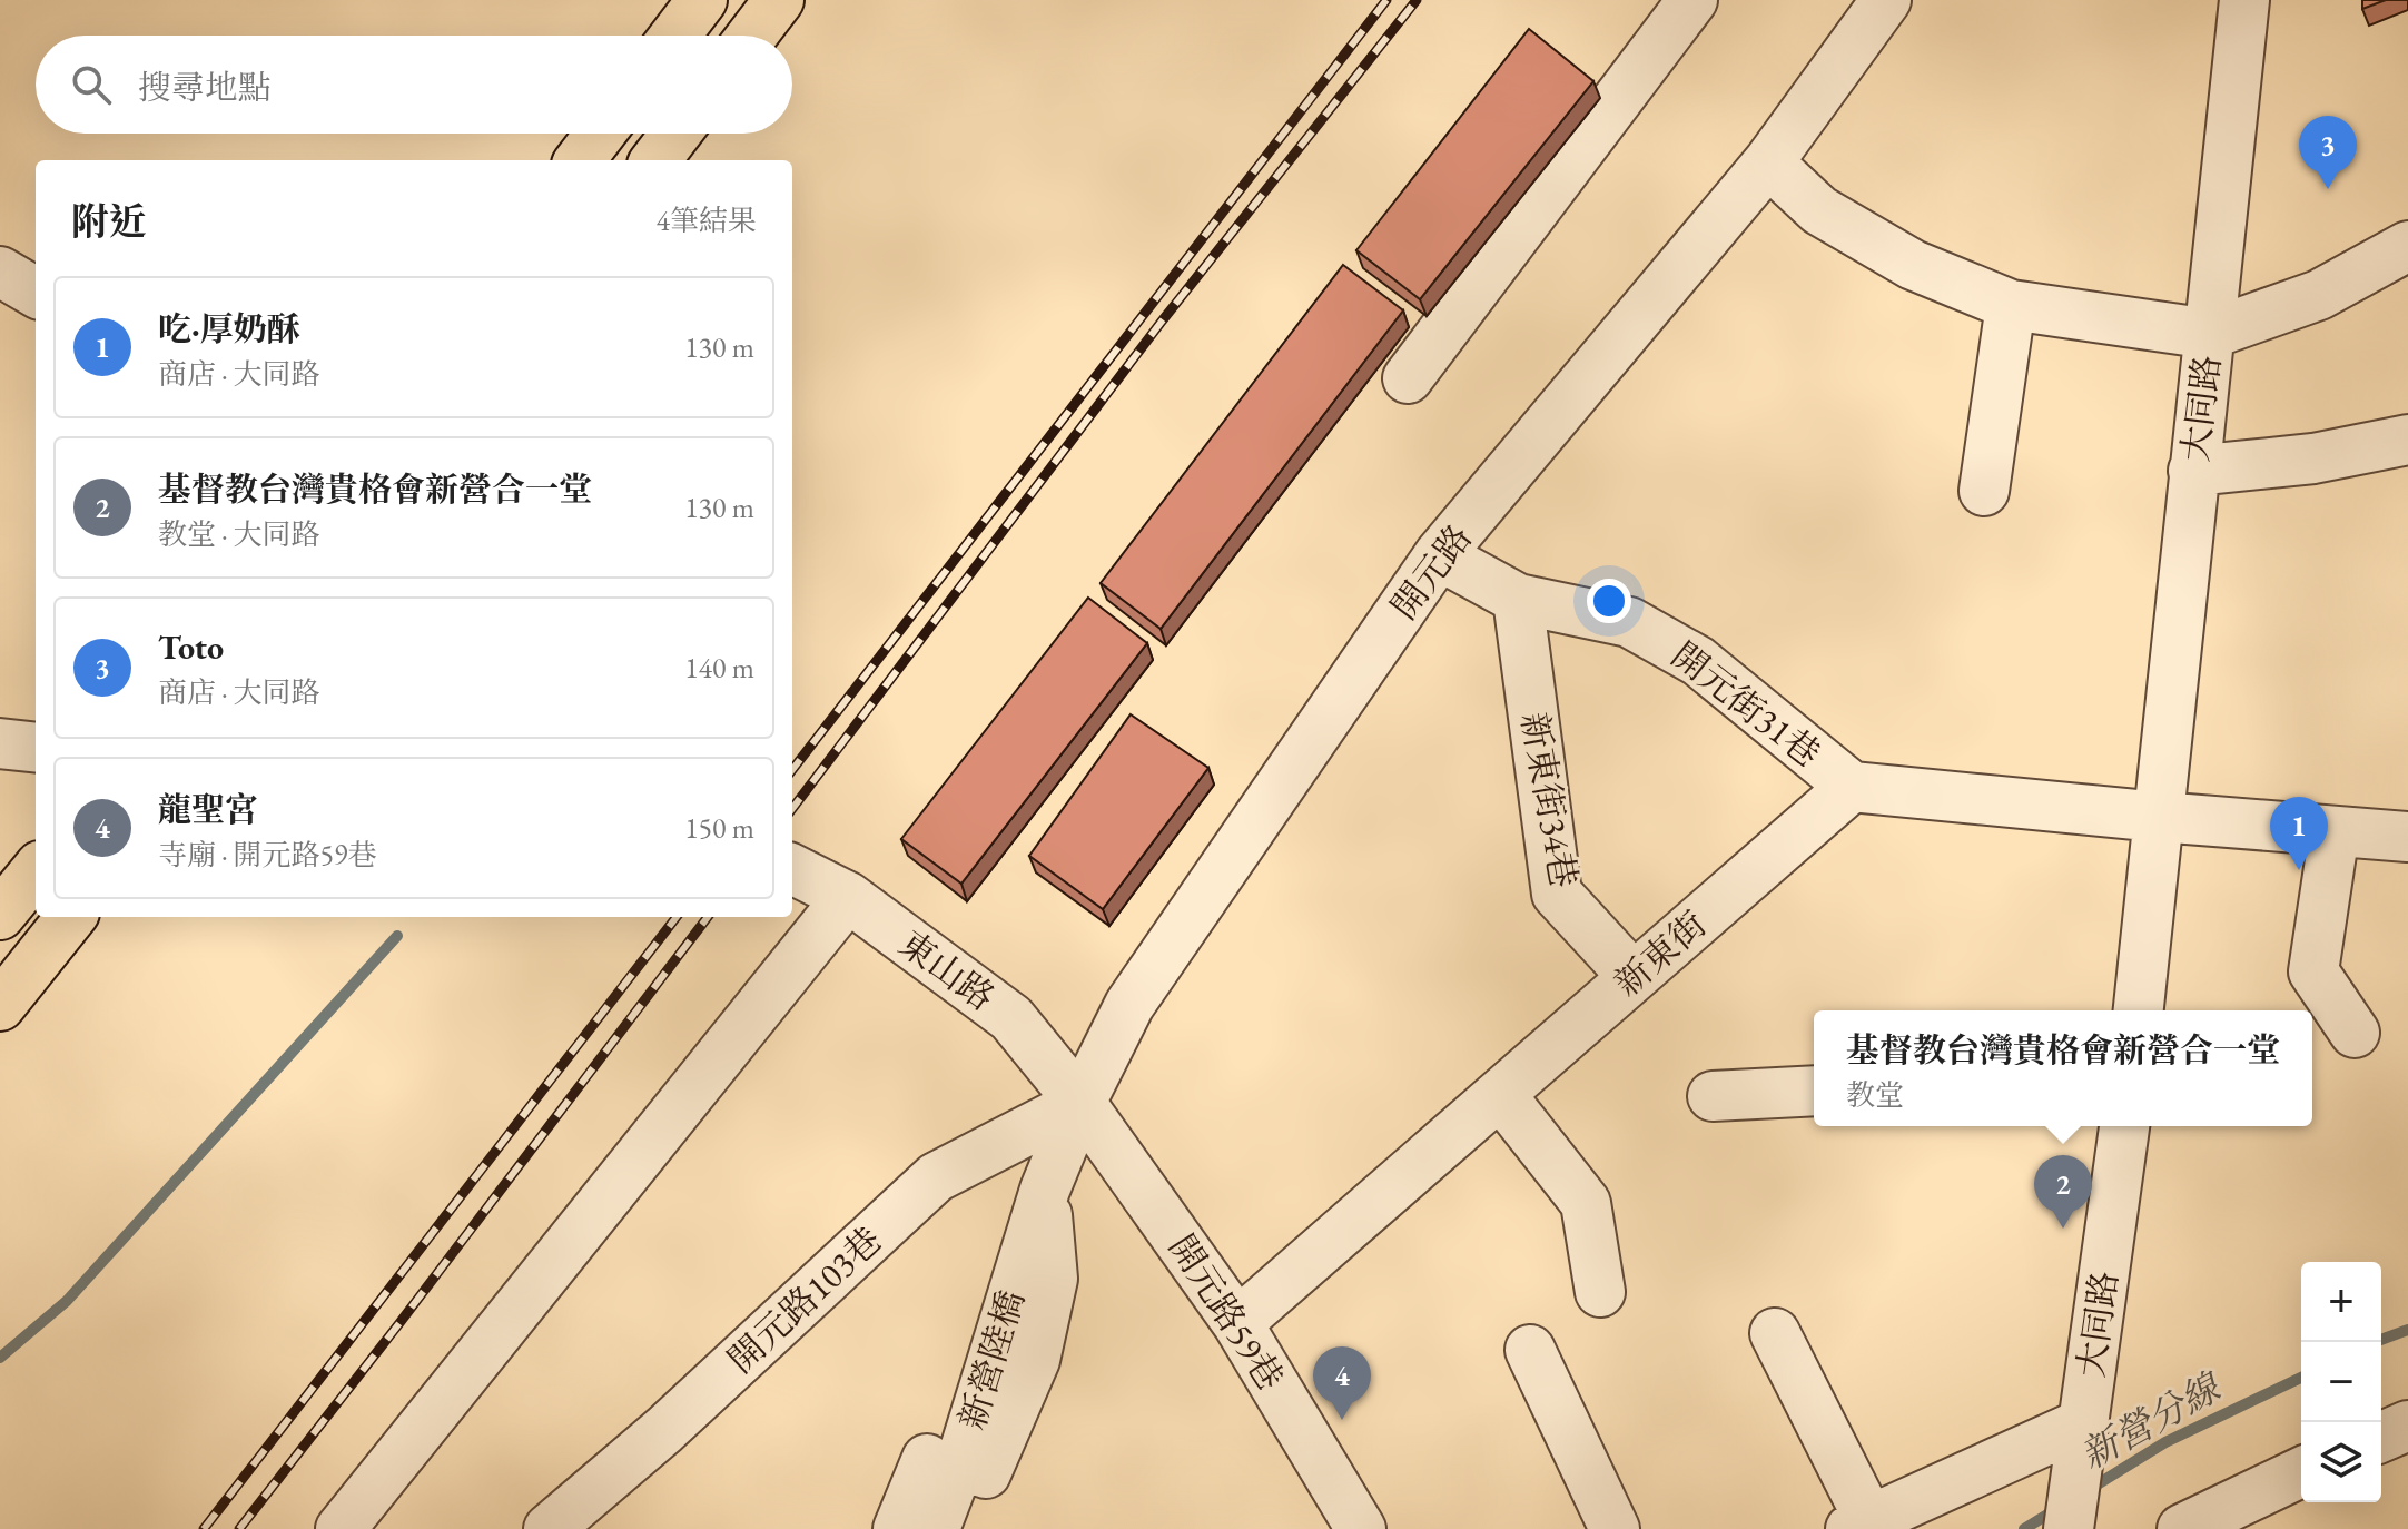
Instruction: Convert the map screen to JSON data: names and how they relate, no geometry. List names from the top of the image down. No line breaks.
{"streets":{"street":["大同路","開元路","開元街31巷","新東街34巷","新東街","東山路","開元路103巷","開元路59巷","新營陸橋"]},"crossings":[["開元路","開元街31巷"],["開元路","東山路"],["開元路","開元路103巷"],["開元路","開元路59巷"],["開元路","新營陸橋"],["開元街31巷","新東街34巷"],["開元街31巷","新東街"],["新東街34巷","新東街"],["新東街","開元路59巷"],["東山路","開元路103巷"],["東山路","開元路59巷"],["開元路103巷","開元路59巷"]],"water":["新營分線"],"page":{"search":"搜尋地點","pins":["3","1","2","4"],"heading":["附近","4筆結果"],"list":[{"mark":"1","name":"吃·厚奶酥","note":"商店 · 大同路","value":"130 m"},{"mark":"2","name":"基督教台灣貴格會新營合一堂","note":"教堂 · 大同路","value":"130 m"},{"mark":"3","name":"Toto","note":"商店 · 大同路","value":"140 m"},{"mark":"4","name":"龍聖宮","note":"寺廟 · 開元路59巷","value":"150 m"}],"popup":["基督教台灣貴格會新營合一堂","教堂"],"map_buttons":["+","−"]}}
